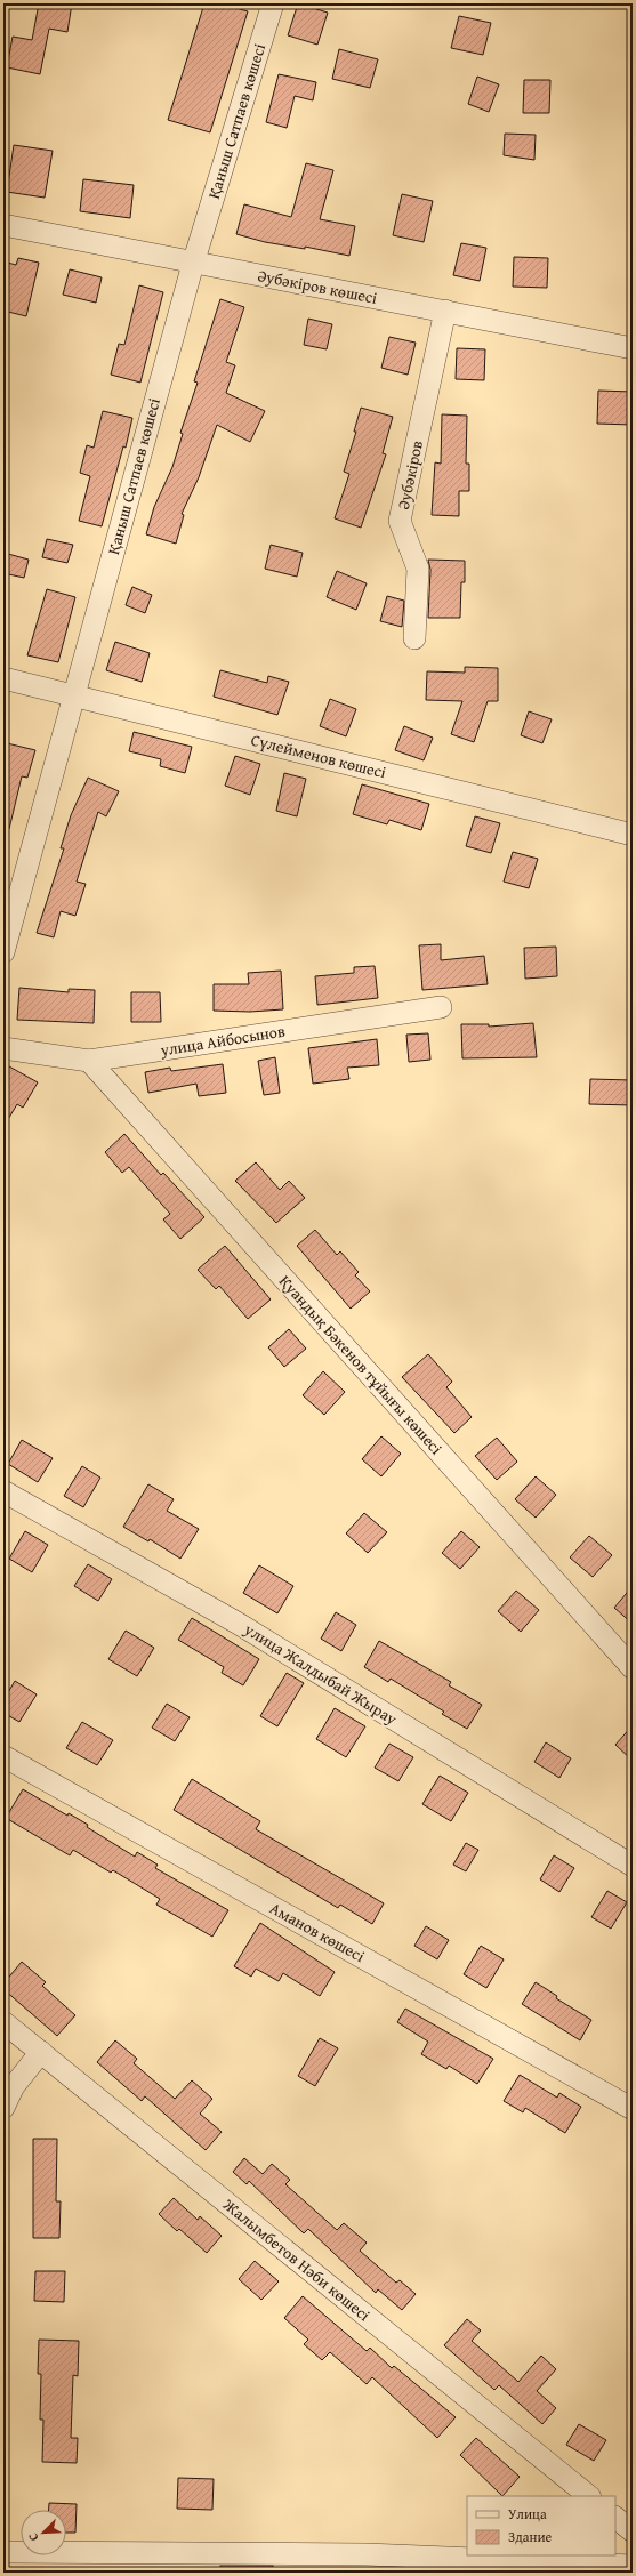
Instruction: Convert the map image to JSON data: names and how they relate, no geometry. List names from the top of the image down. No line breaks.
{"streets":{"street":["Қаныш Сатпаев көшесі","Әубәкіров көшесі","Әубәкіров","Сүлейменов көшесі","улица Айбосынов","Қуандық Бәкенов тұйығы көшесі","улица Жалдыбай Жырау","Аманов көшесі","Жалымбетов Нәби көшесі"]},"crossings":[["Қаныш Сатпаев көшесі","Әубәкіров көшесі"],["Қаныш Сатпаев көшесі","Сүлейменов көшесі"],["Әубәкіров көшесі","Әубәкіров"],["улица Айбосынов","Қуандық Бәкенов тұйығы көшесі"]],"legend":["Улица","Здание"],"north":"bottom left"}
